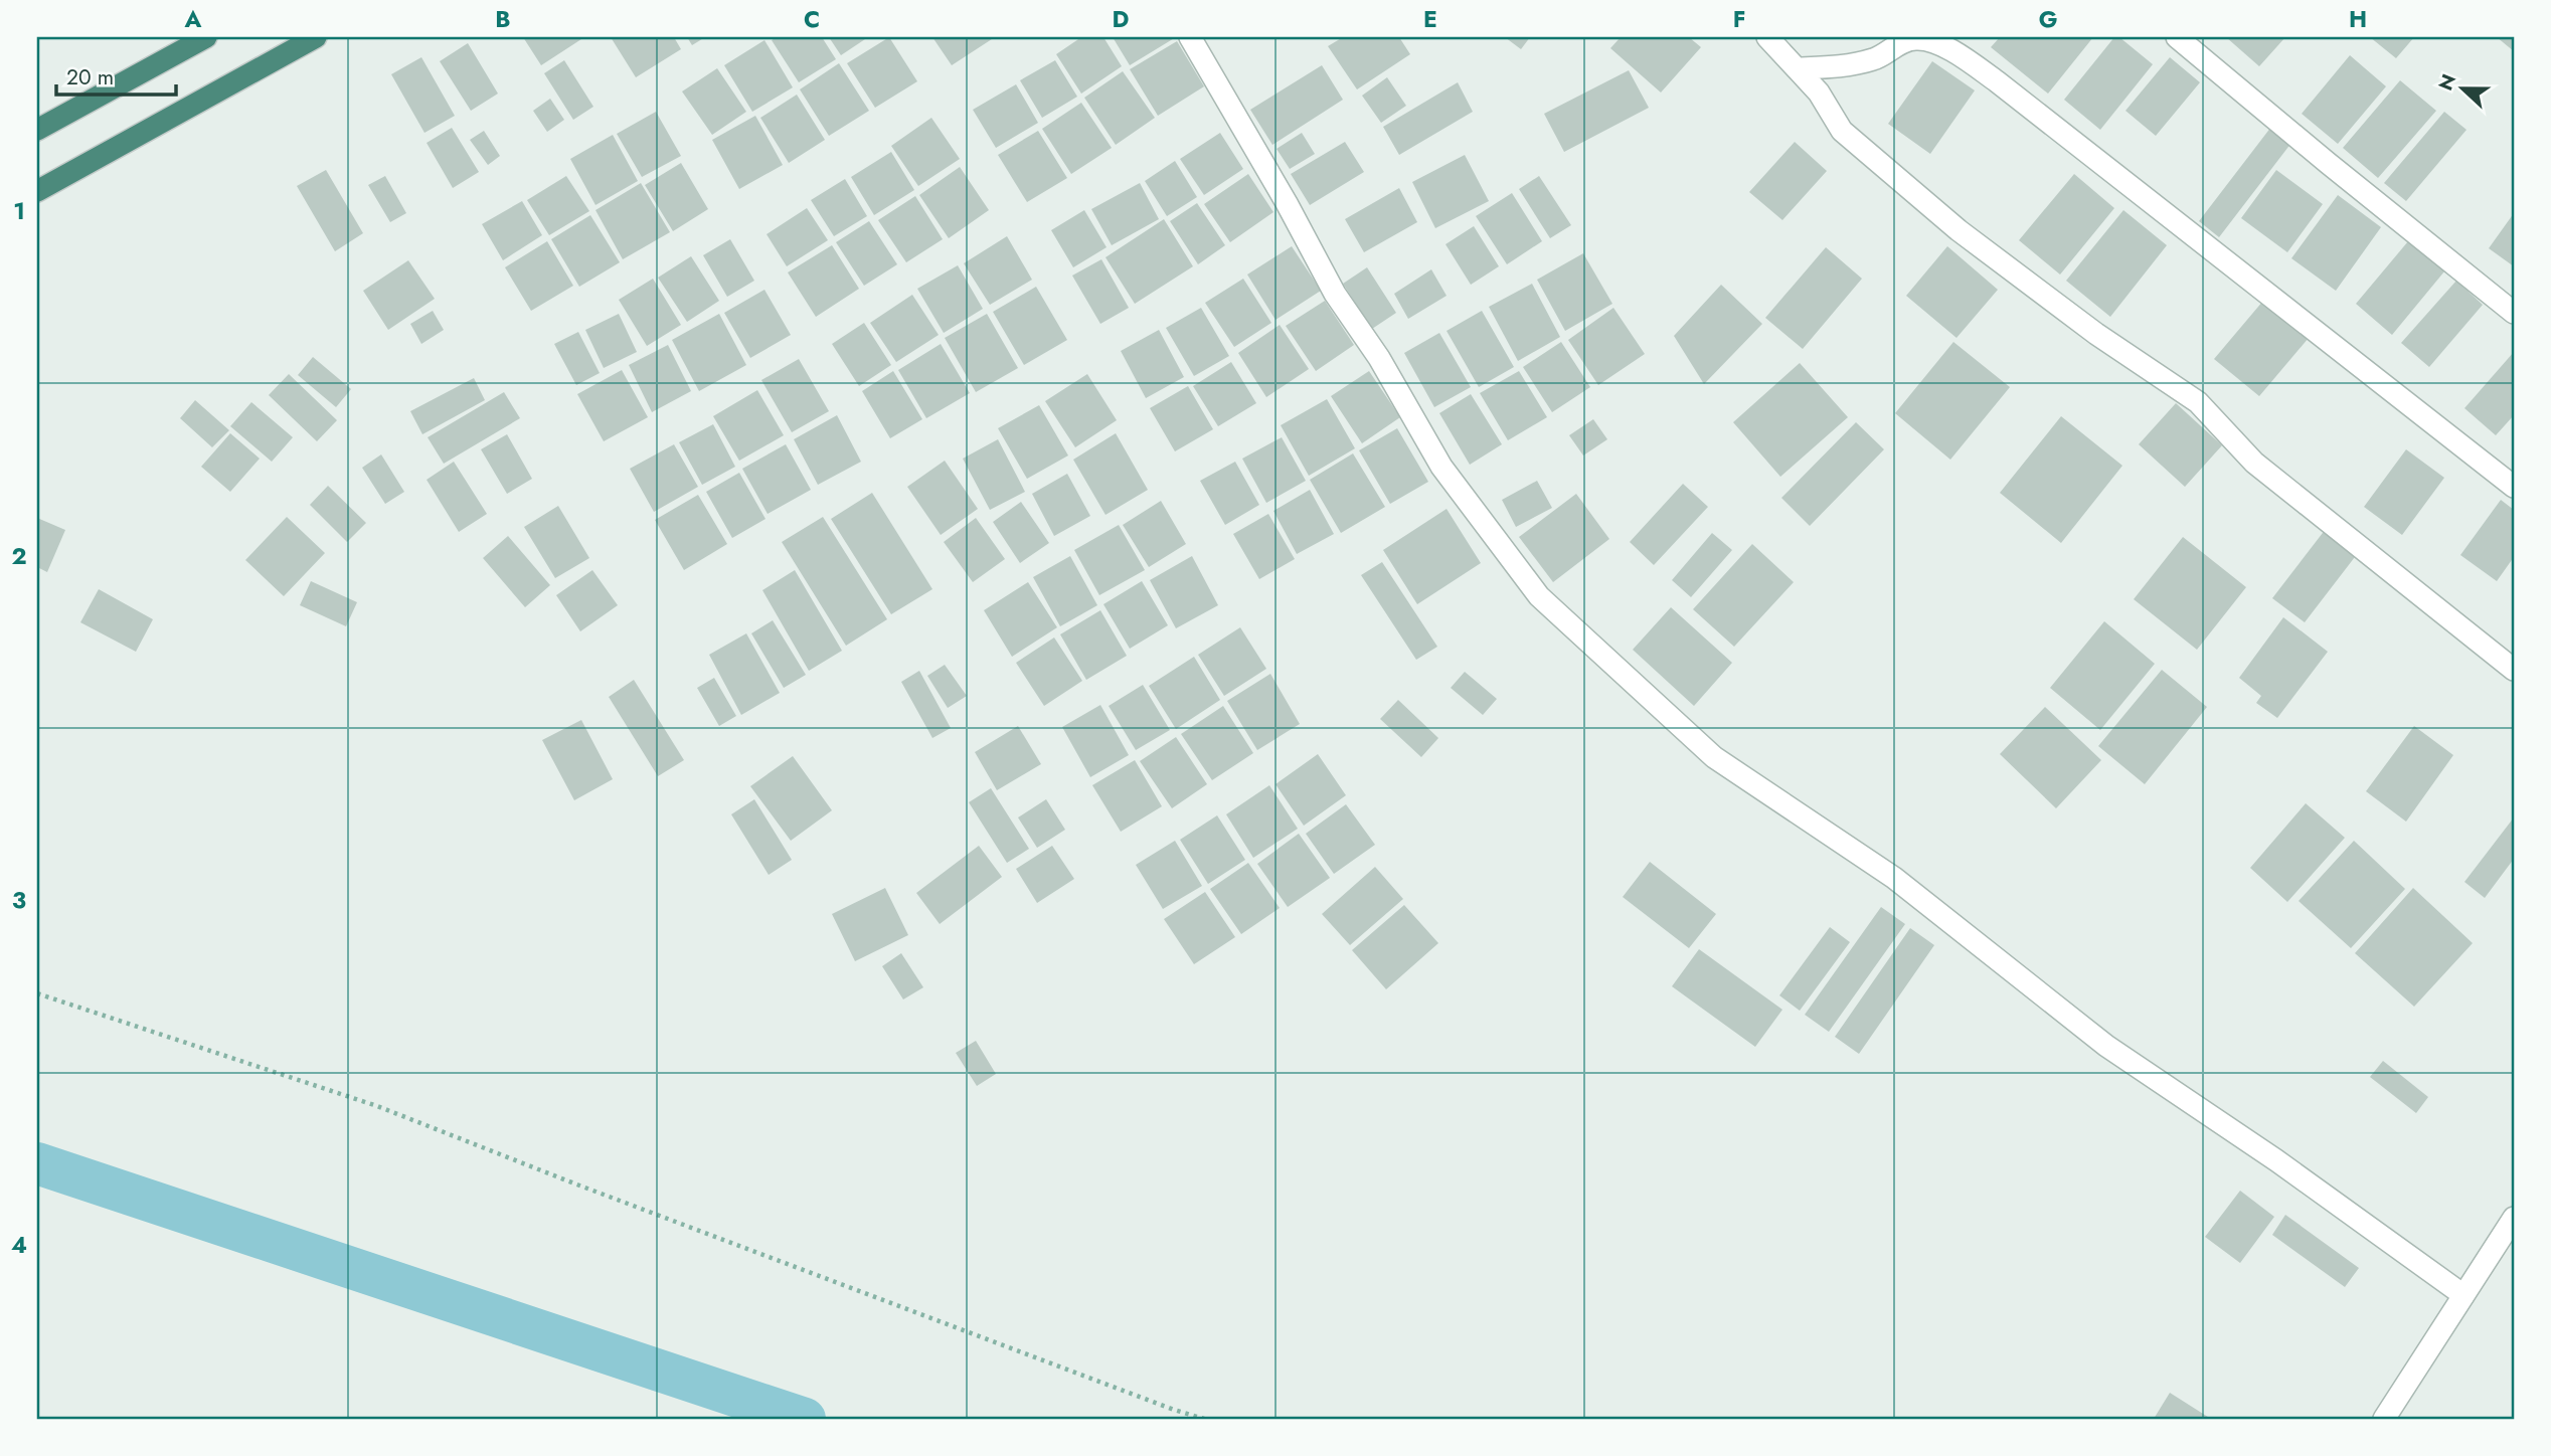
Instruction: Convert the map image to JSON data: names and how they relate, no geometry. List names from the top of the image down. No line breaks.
{"scale_bar":"20 m","north":"left","grid":{"columns":["A","B","C","D","E","F","G","H"],"rows":["1","2","3","4"]}}
